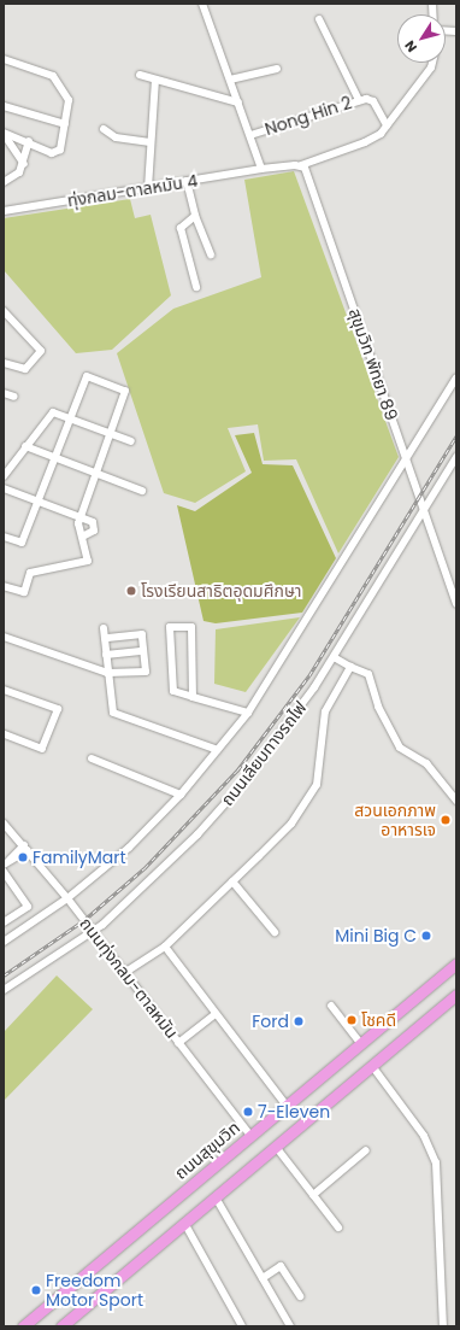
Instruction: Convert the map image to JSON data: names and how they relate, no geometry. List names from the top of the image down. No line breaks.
{"streets":{"highway":["ถนนสุขุมวิท"],"street":["Nong Hin 2","ทุ่งกลม-ตาลหมัน 4","สุขุมวิท พัทยา 89","ถนนเลียบทางรถไฟ","ถนนทุ่งกลม-ตาลหมัน"]},"crossings":[["สุขุมวิท พัทยา 89","ถนนเลียบทางรถไฟ"],["ถนนเลียบทางรถไฟ","ถนนทุ่งกลม-ตาลหมัน"],["ถนนทุ่งกลม-ตาลหมัน","ถนนสุขุมวิท"]],"places":["โรงเรียนสาธิตอุดมศึกษา","สวนเอกภาพ อาหารเจ","FamilyMart","Mini Big C","โชคดี","Ford","7-Eleven","Freedom Motor Sport"],"north":"bottom left"}
